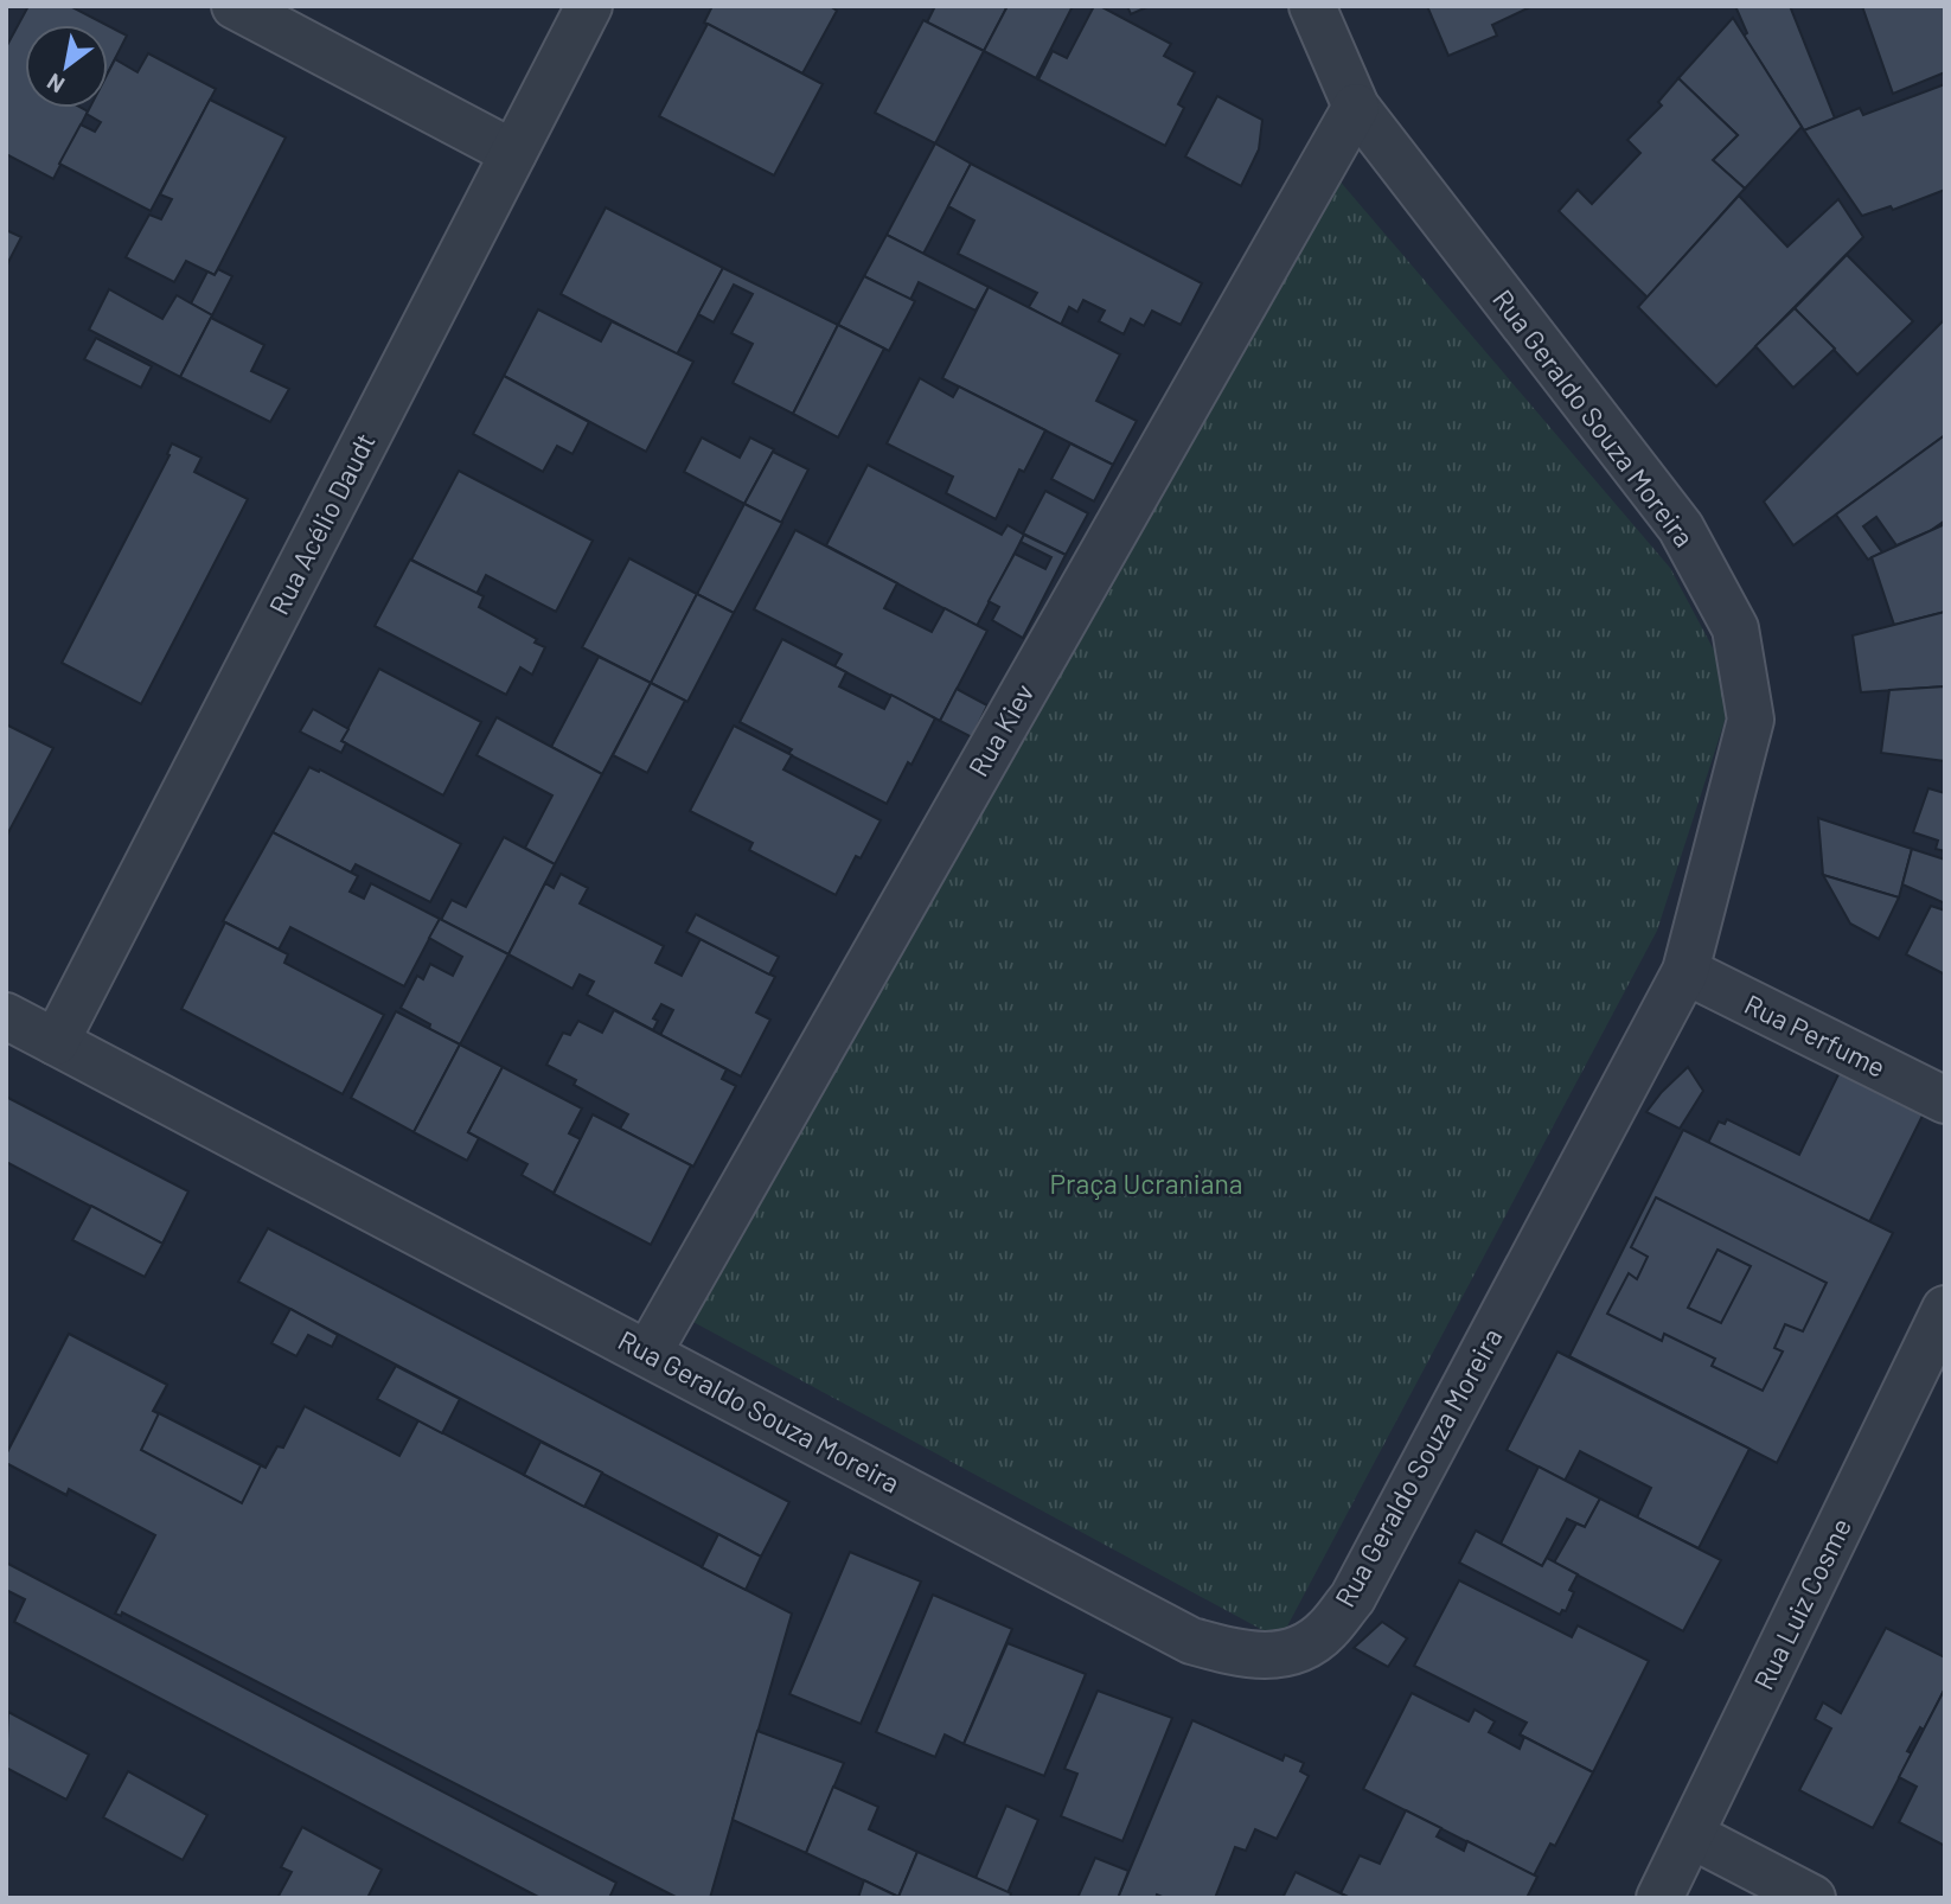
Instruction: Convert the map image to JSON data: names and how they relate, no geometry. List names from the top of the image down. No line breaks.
{"streets":{"street":["Rua Geraldo Souza Moreira","Rua Acélio Daudt","Rua Kiev","Rua Perfume","Rua Luiz Cosme"]},"crossings":[["Rua Geraldo Souza Moreira","Rua Acélio Daudt"],["Rua Geraldo Souza Moreira","Rua Kiev"],["Rua Geraldo Souza Moreira","Rua Perfume"]],"parks":["Praça Ucraniana"],"north":"bottom left"}
